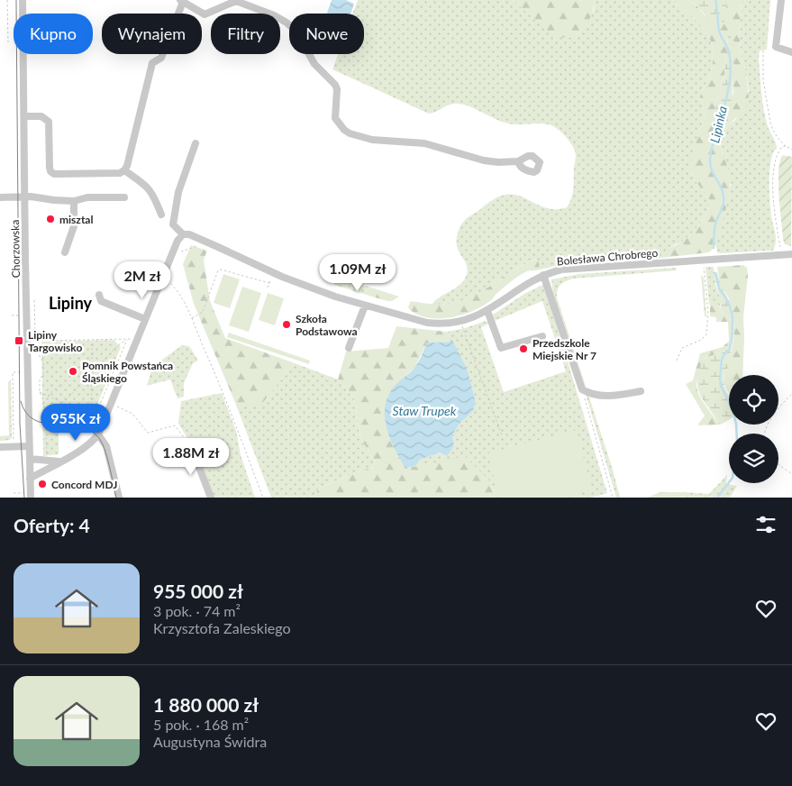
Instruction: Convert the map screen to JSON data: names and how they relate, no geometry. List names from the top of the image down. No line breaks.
{"streets":{"street":["Chorzowska","Bolesława Chrobrego"]},"districts":["Lipiny"],"water":["Lipinka","Staw Trupek"],"places":{"other":["misztal","Szkoła Podstawowa","Przedszkole Miejskie Nr 7","Pomnik Powstańca Śląskiego","Concord MDJ"],"transit":["Lipiny Targowisko"]},"page":{"chip":["Kupno","Wynajem","Filtry","Nowe"],"price":["1.09M zł","2M zł","955K zł","1.88M zł"],"heading":"Oferty: 4","list":[{"name":"955 000 zł","note":"3 pok. · 74 m² · Krzysztofa Zaleskiego"},{"name":"1 880 000 zł","note":"5 pok. · 168 m² · Augustyna Świdra"}]}}
